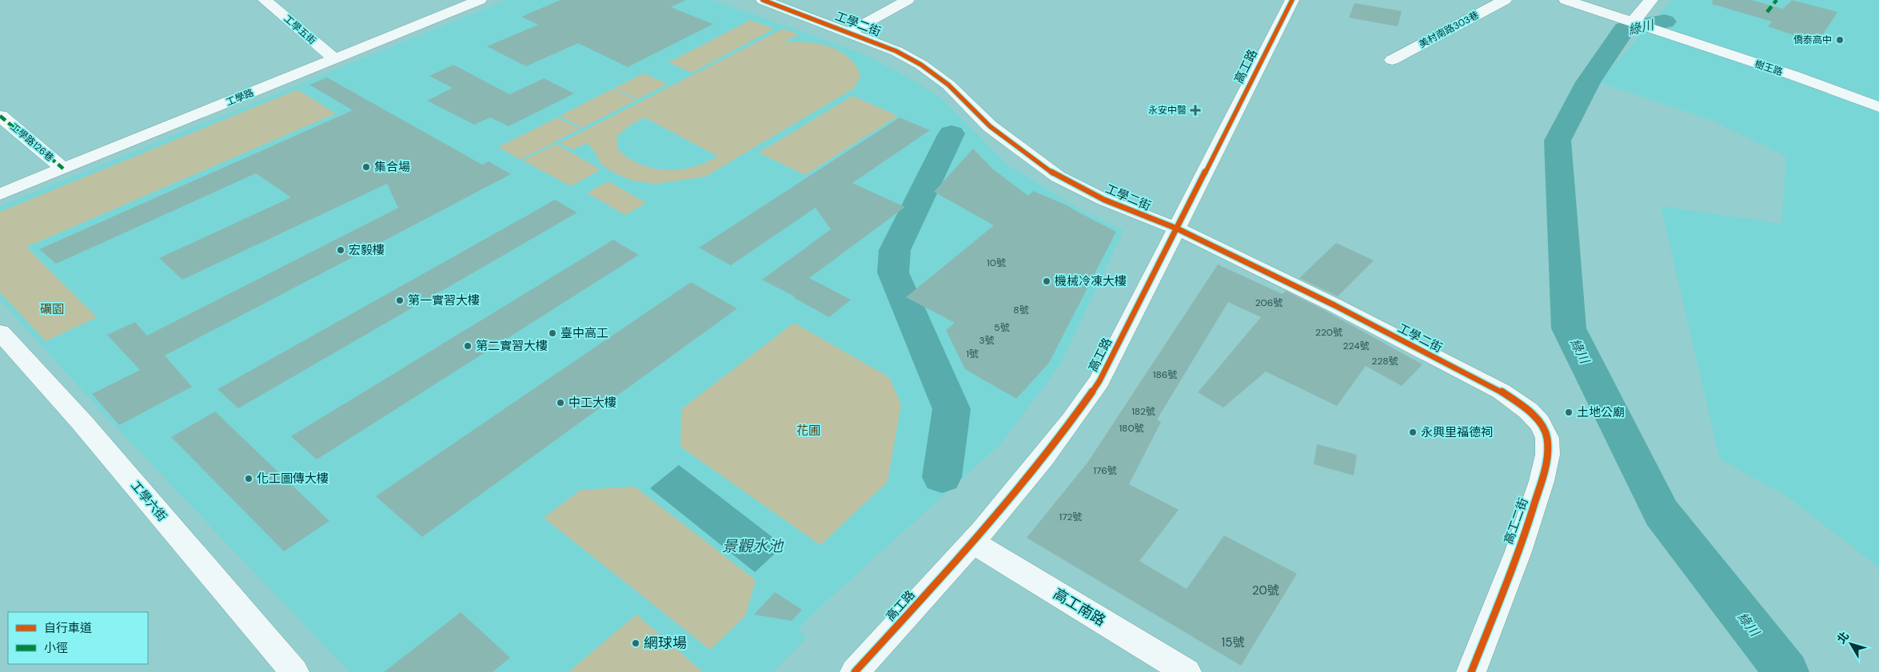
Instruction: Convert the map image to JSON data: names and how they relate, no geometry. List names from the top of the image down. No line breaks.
{"streets":{"street":["工學二街","工學五街","美村南路303巷","高工路","樹王路","工學路","工學路126巷","工學六街","高工二街","高工南路"]},"crossings":[["工學二街","高工路"],["工學二街","高工二街"],["工學五街","工學路"],["高工路","高工南路"],["工學路","工學路126巷"]],"water":["綠川","景觀水池"],"parks":["礪園","花圃"],"places":{"other":["僑泰高中","集合場","宏毅樓","機械冷凍大樓","第一實習大樓","臺中高工","第二實習大樓","中工大樓","土地公廟","永興里福德祠","化工圖傳大樓","網球場"],"health":["永安中醫"]},"house_numbers":["10號","206號","8號","5號","220號","3號","224號","1號","228號","186號","182號","180號","176號","172號","20號","15號"],"legend":["自行車道","小徑"],"north":"top left"}
